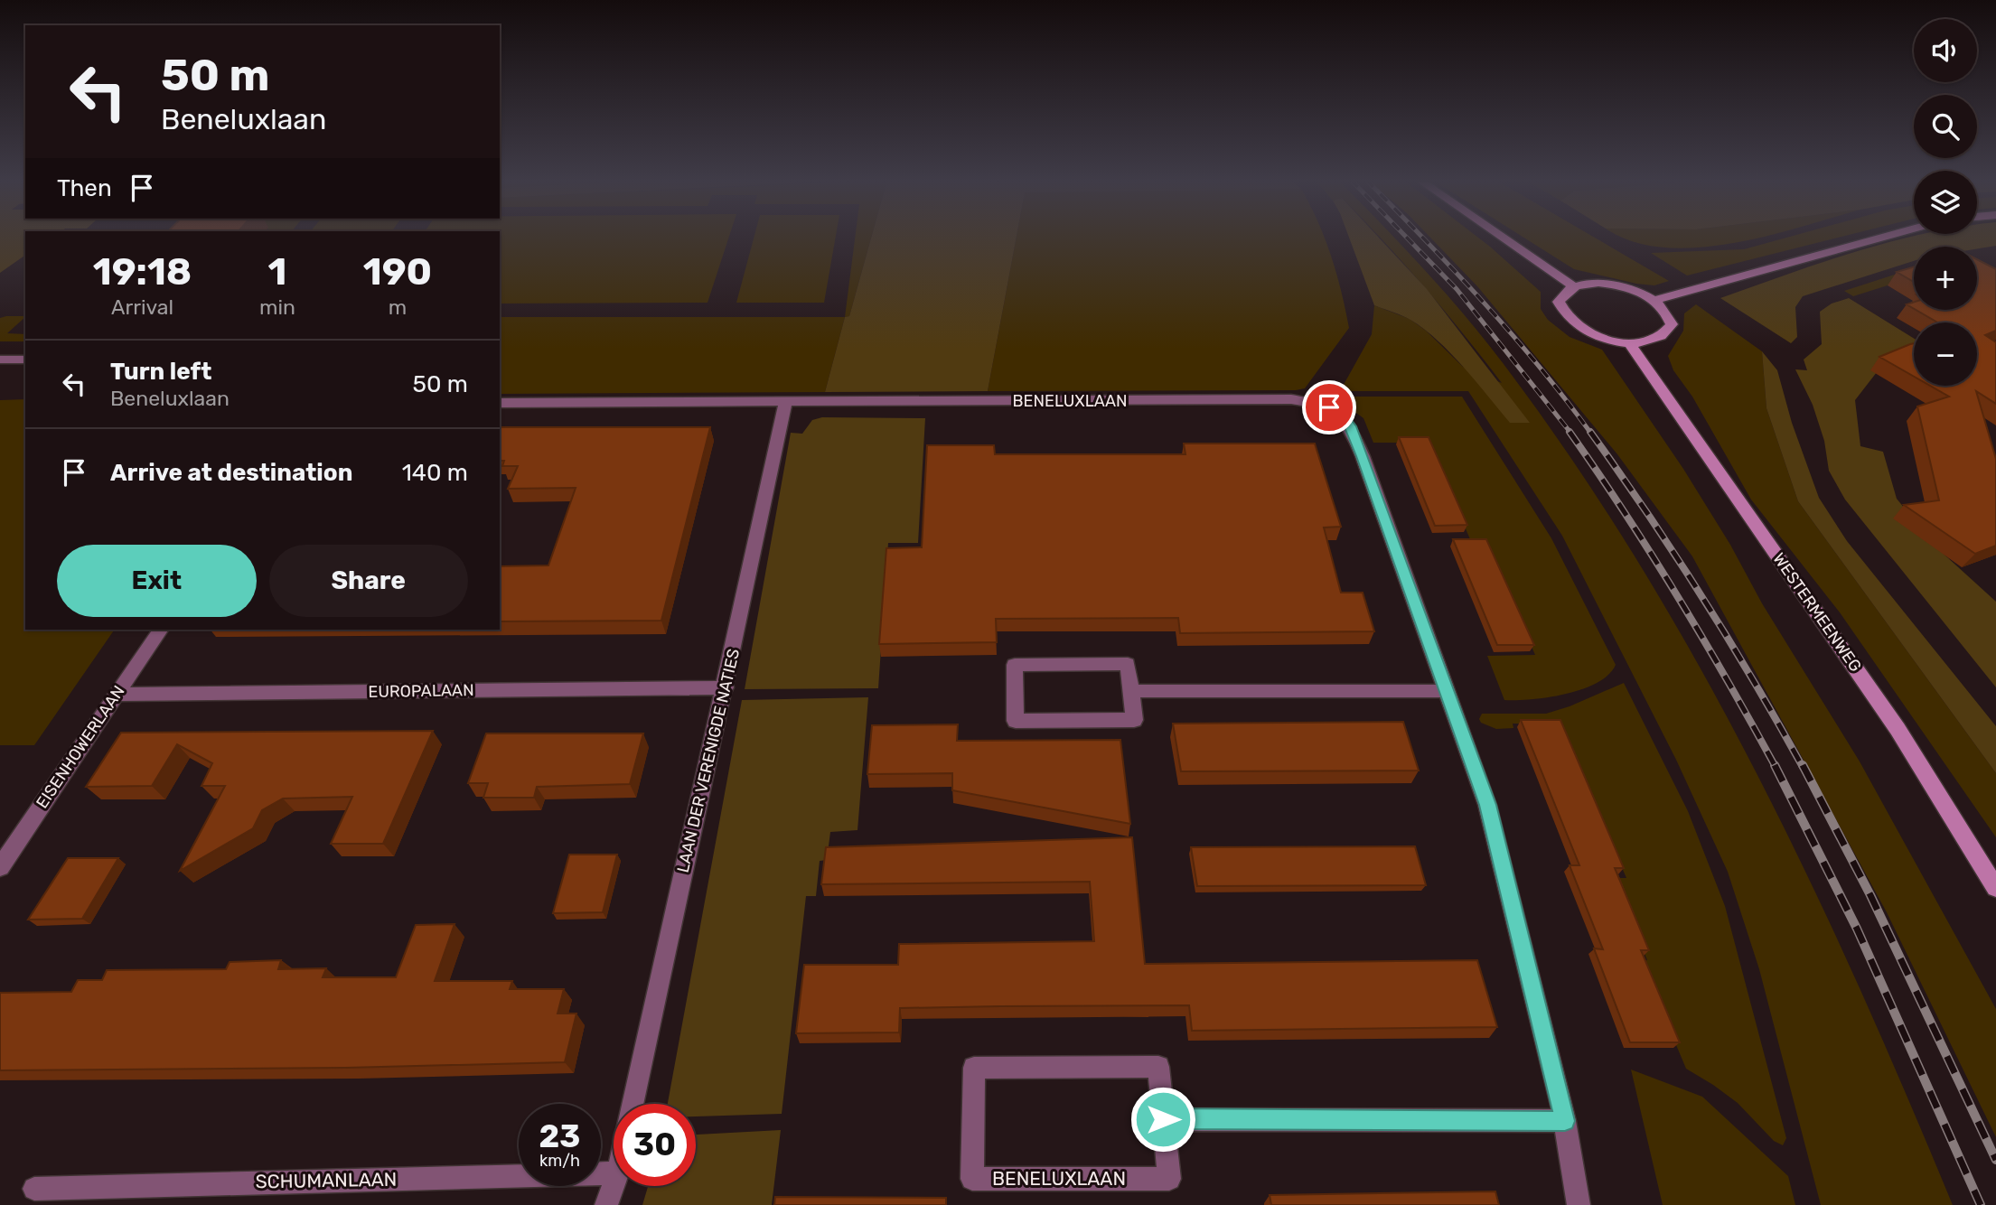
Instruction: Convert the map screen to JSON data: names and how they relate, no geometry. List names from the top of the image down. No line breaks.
{"streets":{"street":["BENELUXLAAN","WESTERMEENWEG","EUROPALAAN","EISENHOWERLAAN","LAAN DER VERENIGDE NATIES","SCHUMANLAAN"]},"crossings":[["BENELUXLAAN","LAAN DER VERENIGDE NATIES"],["EUROPALAAN","EISENHOWERLAAN"],["EUROPALAAN","LAAN DER VERENIGDE NATIES"]],"page":{"map_buttons":["+","−"],"turn":["50 m","Beneluxlaan"],"then":"Then","eta":["19:18","Arrival","1","min","190","m"],"list":[{"name":"Turn left","note":"Beneluxlaan","value":"50 m"},{"name":"Arrive at destination","value":"140 m"}],"buttons":["Exit","Share"],"speed":"23 km/h","limit":"30"}}
